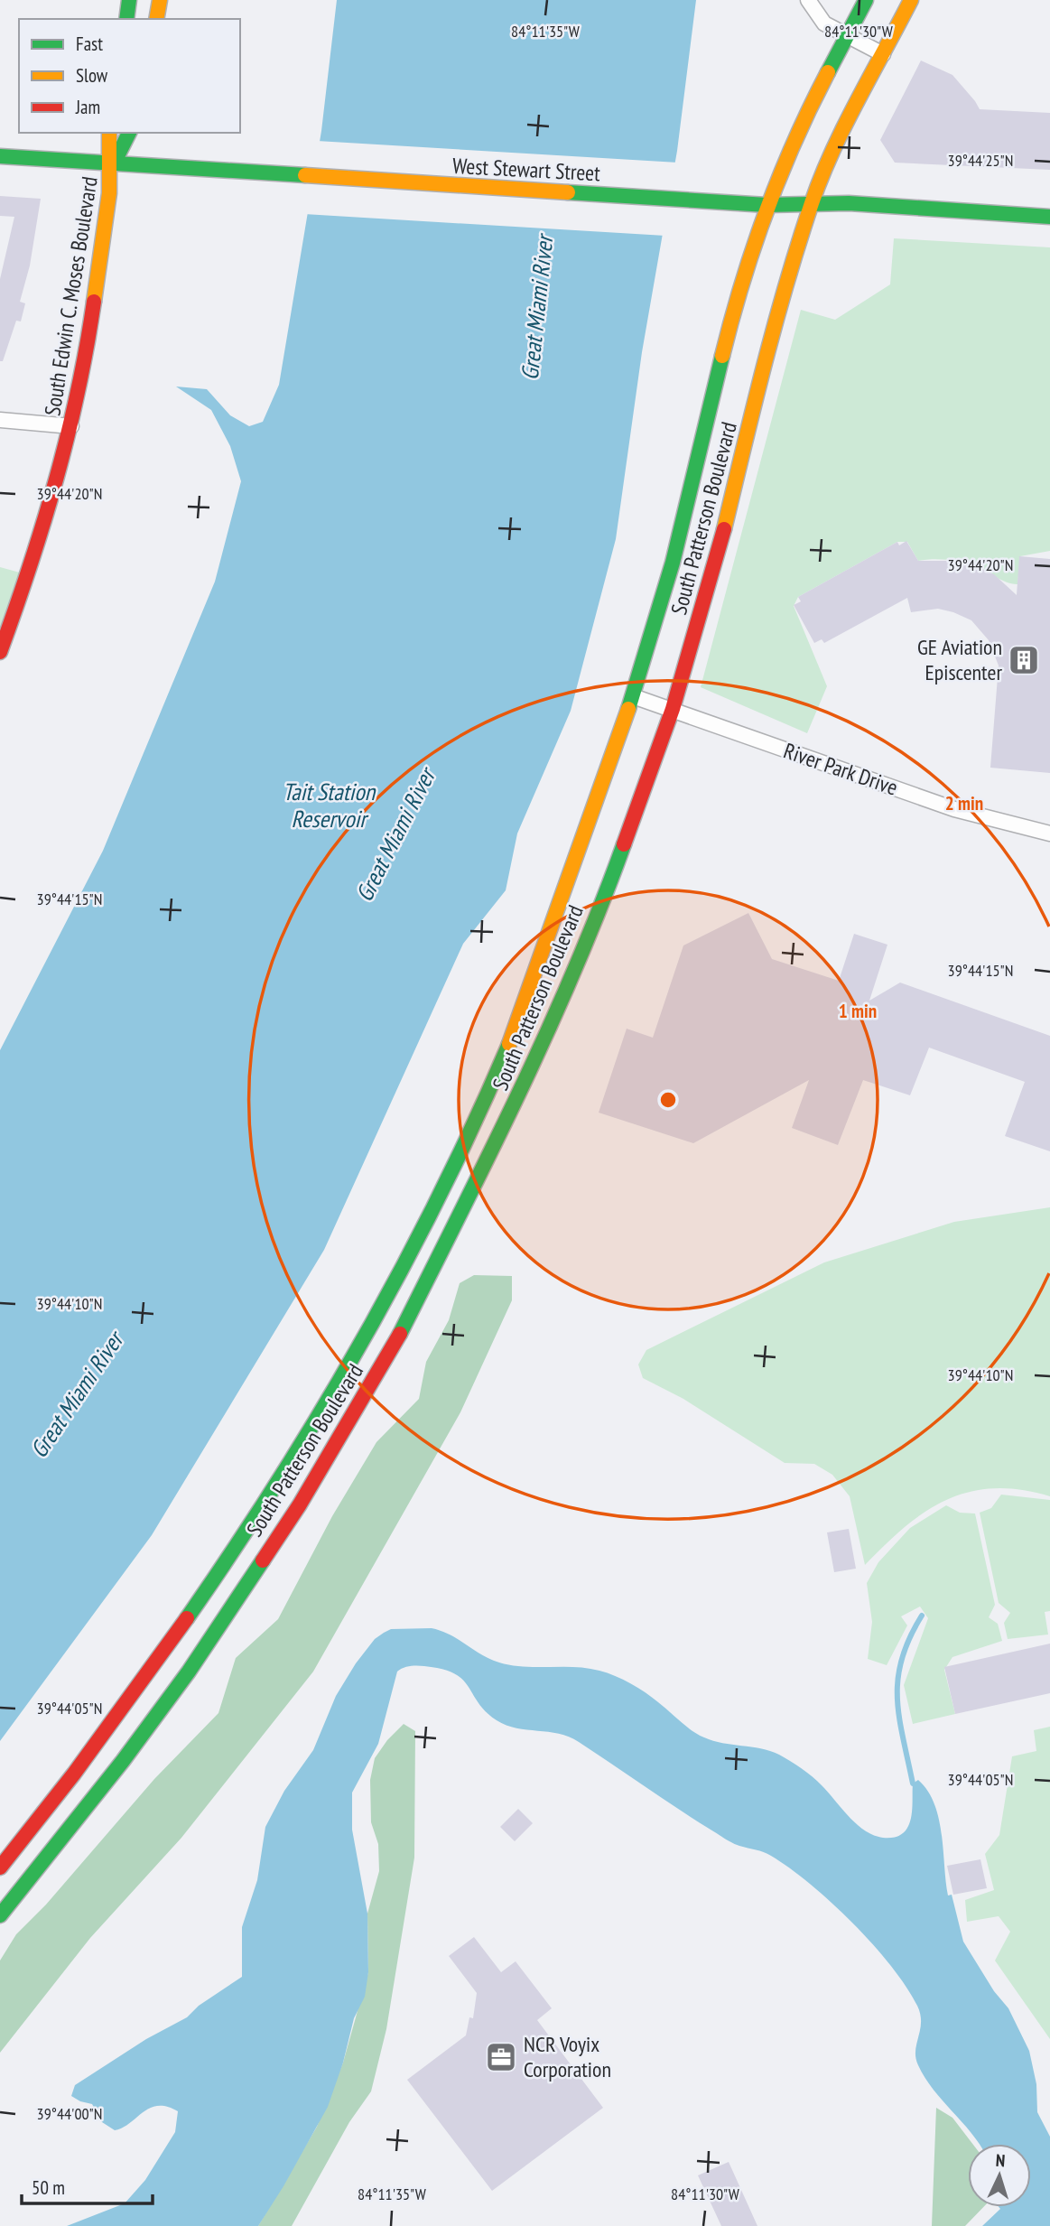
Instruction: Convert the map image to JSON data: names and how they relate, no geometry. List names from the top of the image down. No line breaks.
{"streets":{"main road":["West Stewart Street","South Edwin C. Moses Boulevard","South Patterson Boulevard"],"street":["River Park Drive"]},"crossings":[["West Stewart Street","South Edwin C. Moses Boulevard"],["West Stewart Street","South Patterson Boulevard"],["South Patterson Boulevard","River Park Drive"]],"water":["Great Miami River","Tait Station Reservoir"],"places":{"building":["GE Aviation Episcenter"],"office":["NCR Voyix Corporation"]},"legend":["Fast","Slow","Jam"],"scale_bar":"50 m","north":"top","coordinates":["84°11'35\"W","84°11'30\"W","39°44'25\"N","39°44'20\"N","39°44'15\"N","39°44'10\"N","39°44'05\"N","39°44'00\"N"],"rings":["2 min","1 min"]}
